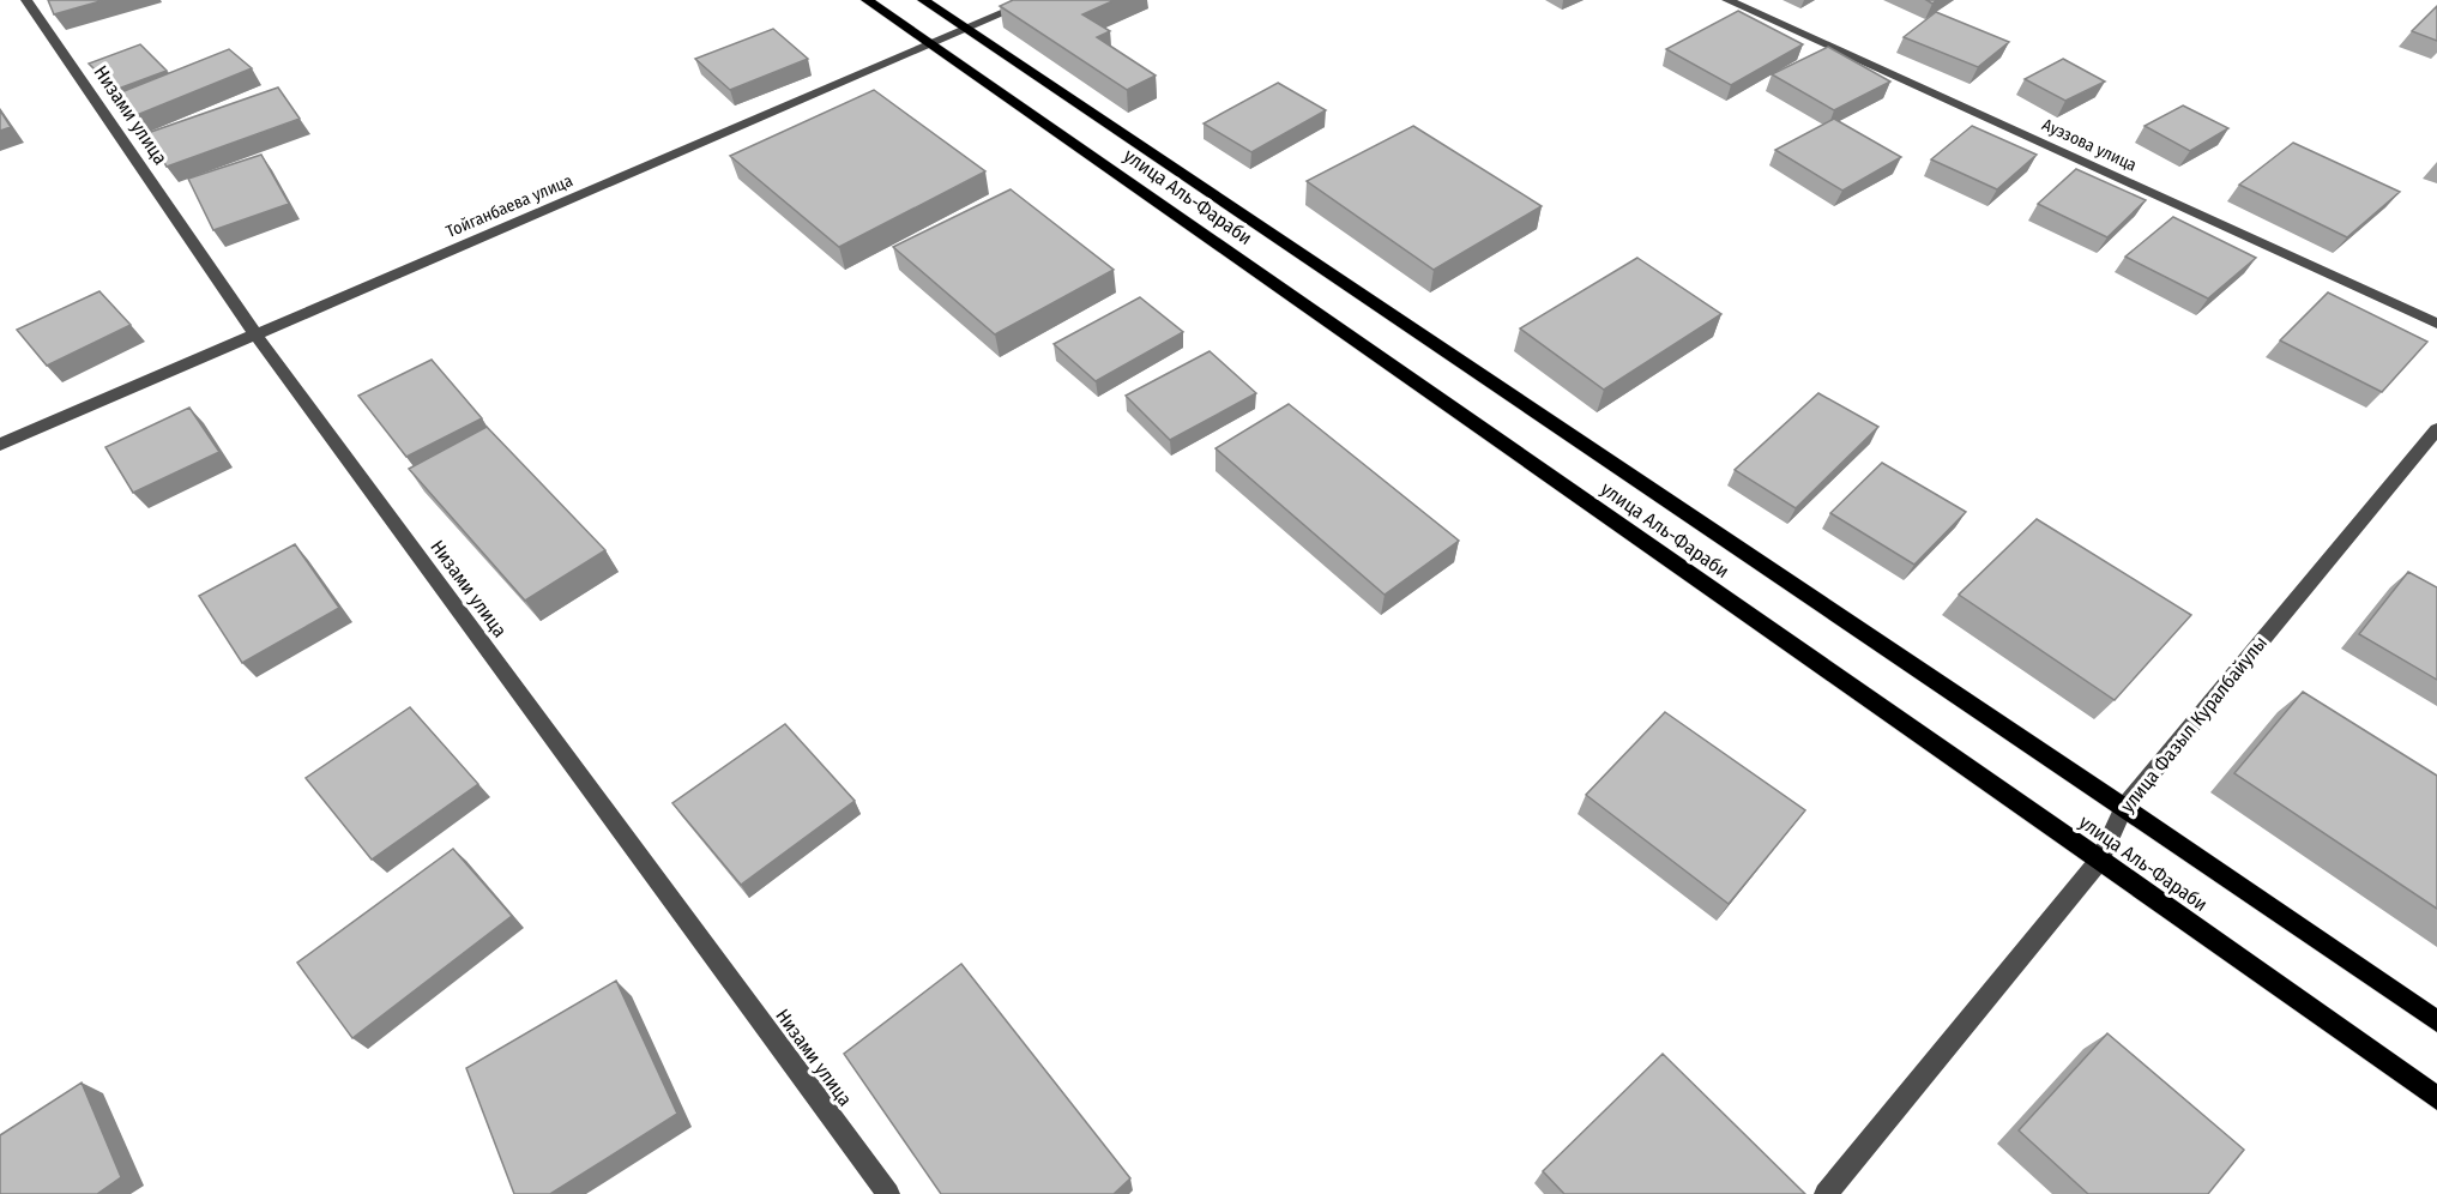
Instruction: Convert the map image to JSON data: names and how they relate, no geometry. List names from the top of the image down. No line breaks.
{"streets":{"main road":["улица Аль-Фараби"],"street":["Низами улица","Ауэзова улица","Тойганбаева улица","улица Фазыл Куралбайулы"]},"crossings":[["Низами улица","Тойганбаева улица"],["улица Аль-Фараби","Тойганбаева улица"],["улица Аль-Фараби","улица Фазыл Куралбайулы"]]}
